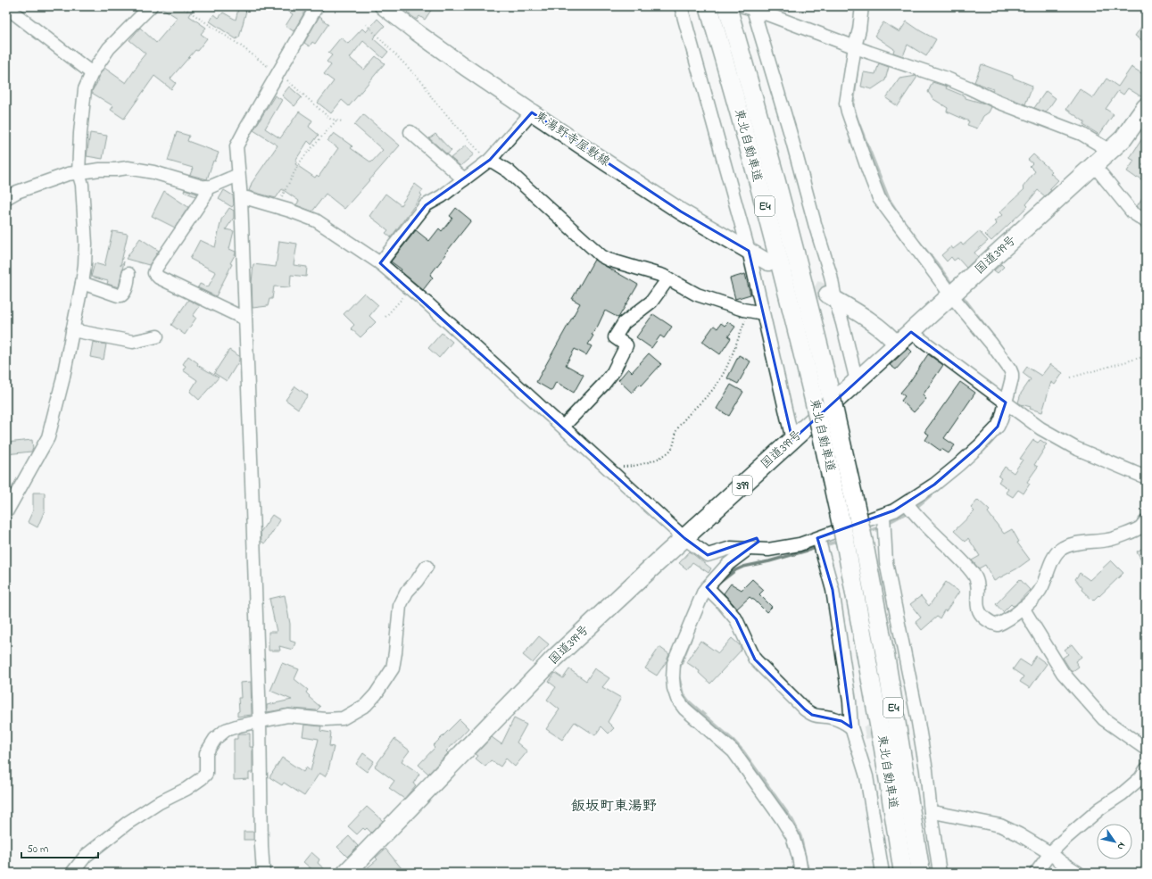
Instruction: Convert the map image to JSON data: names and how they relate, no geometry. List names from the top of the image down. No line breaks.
{"streets":{"highway":["東北自動車道","E4","国道399号","399"],"main road":["東湯野寺屋敷線"]},"districts":["飯坂町東湯野"],"scale_bar":"50 m","north":"bottom right"}
